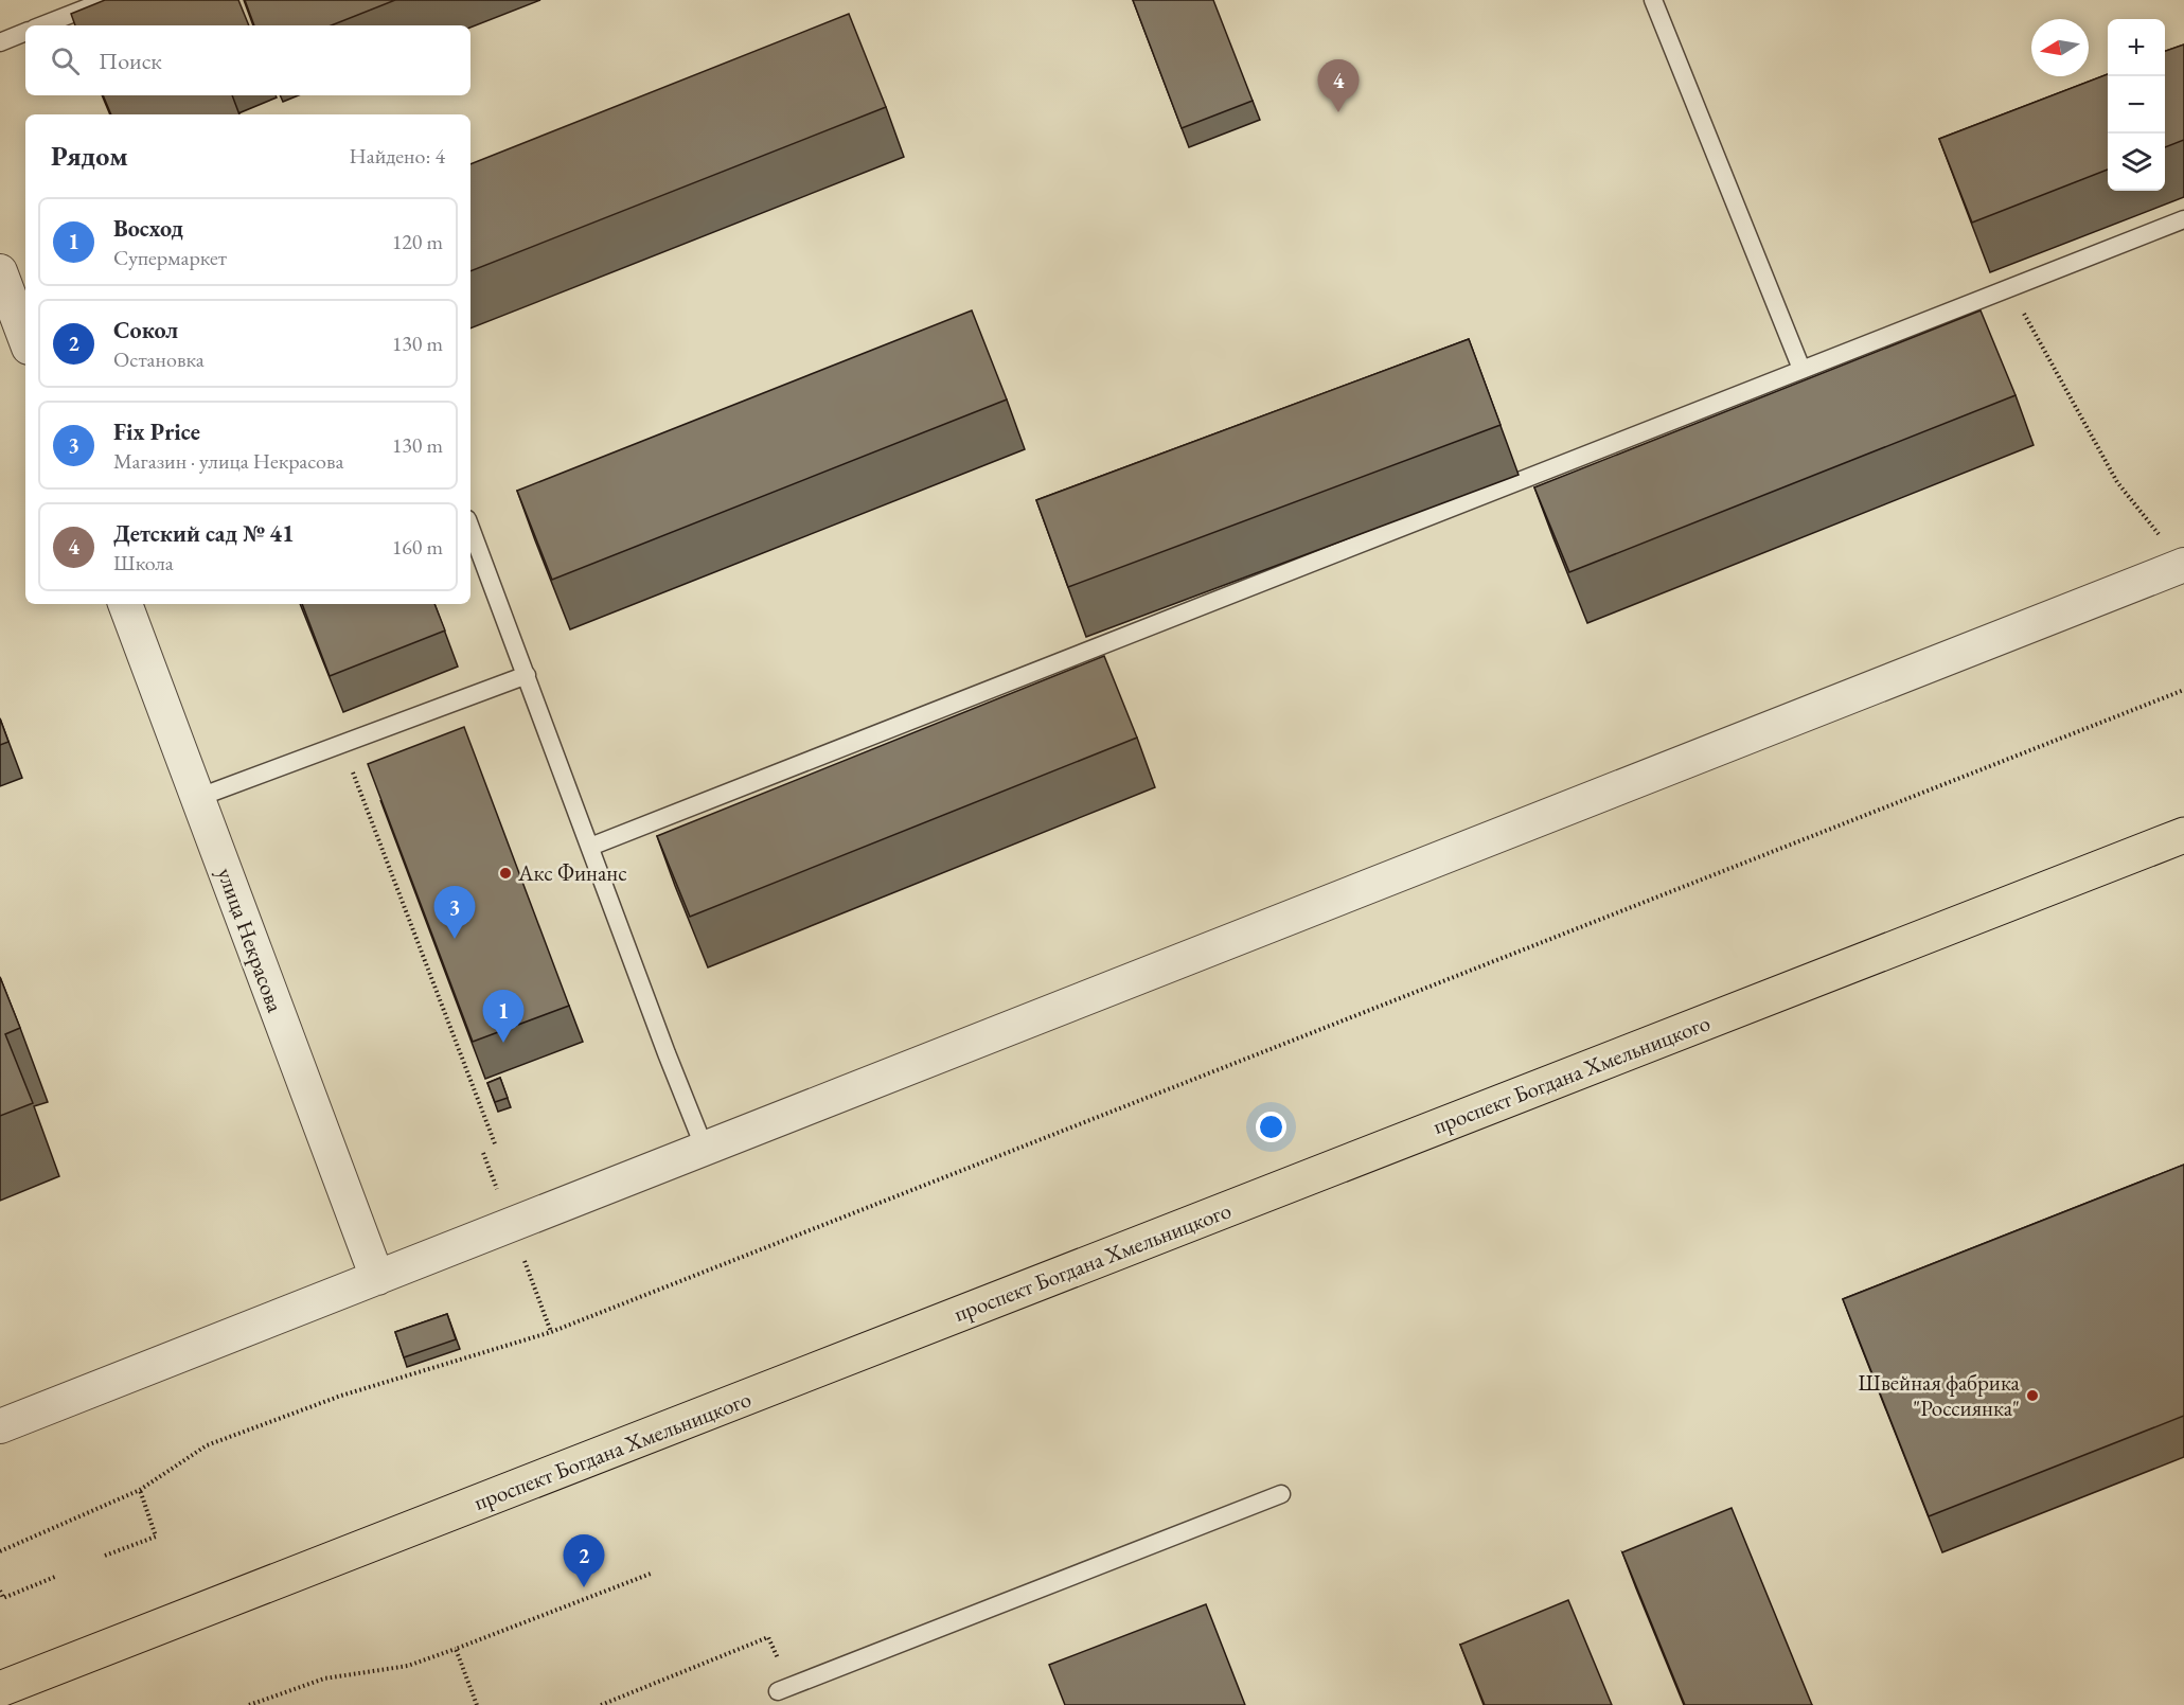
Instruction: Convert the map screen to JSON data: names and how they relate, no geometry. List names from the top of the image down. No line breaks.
{"streets":{"main road":["проспект Богдана Хмельницкого"],"street":["улица Некрасова"]},"places":["Акс Финанс","Швейная фабрика \"Россиянка\""],"north":"left","page":{"map_buttons":["+","−"],"search":"Поиск","pins":["4","3","1","2"],"heading":["Рядом","Найдено: 4"],"list":[{"mark":"1","name":"Восход","note":"Супермаркет","value":"120 m"},{"mark":"2","name":"Сокол","note":"Остановка","value":"130 m"},{"mark":"3","name":"Fix Price","note":"Магазин · улица Некрасова","value":"130 m"},{"mark":"4","name":"Детский сад № 41","note":"Школа","value":"160 m"}]}}
